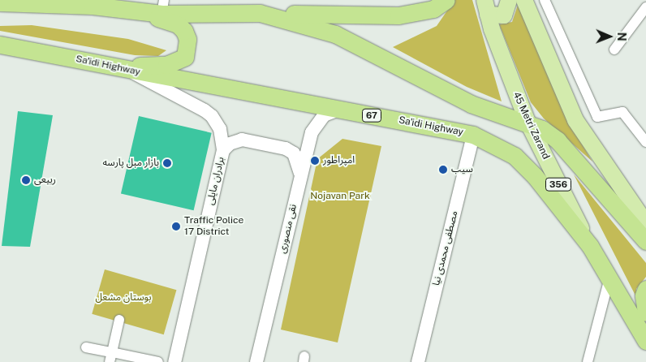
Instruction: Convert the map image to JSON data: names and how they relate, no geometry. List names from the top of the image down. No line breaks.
{"streets":{"highway":["Sa'idi Highway","67"],"main road":["45 Metri Zarand","356"],"street":["برادران مایلی","نقی منصوری","مصطفی محمدی نیا"]},"crossings":[["Sa'idi Highway","45 Metri Zarand"],["Sa'idi Highway","برادران مایلی"],["Sa'idi Highway","نقی منصوری"],["Sa'idi Highway","مصطفی محمدی نیا"]],"parks":["Nojavan Park","بوستان مشعل"],"places":["امپراطور","بازار مبل پارسه","سیب","ربیعی","Traffic Police 17 District"],"north":"right"}
